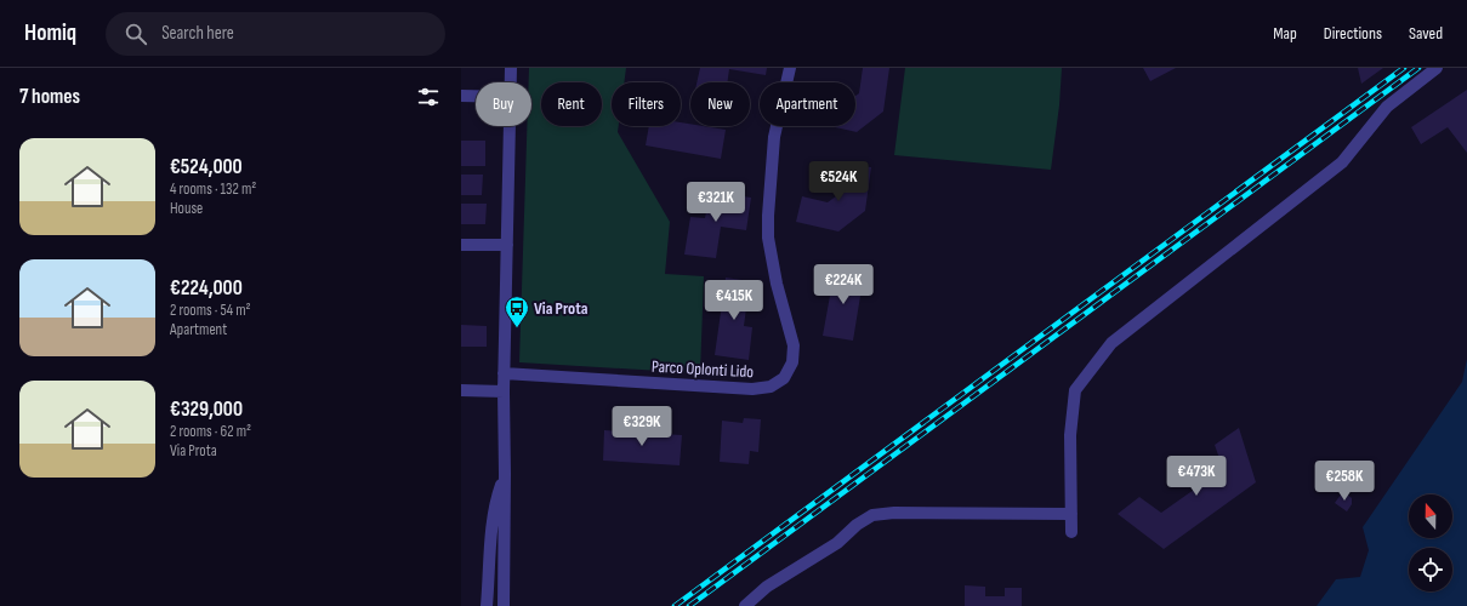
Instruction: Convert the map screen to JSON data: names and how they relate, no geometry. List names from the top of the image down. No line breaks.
{"streets":{"street":["Parco Oplonti Lido"]},"places":{"bus stop":["Via Prota"]},"north":"top","page":{"header":"Homiq","search":"Search here","nav":["Map","Directions","Saved"],"heading":"7 homes","chip":["Buy","Rent","Filters","New","Apartment"],"list":[{"name":"€524,000","note":"4 rooms · 132 m² · House"},{"name":"€224,000","note":"2 rooms · 54 m² · Apartment"},{"name":"€329,000","note":"2 rooms · 62 m² · Via Prota"}],"price":["€524K","€321K","€224K","€415K","€329K","€473K","€258K"]}}
